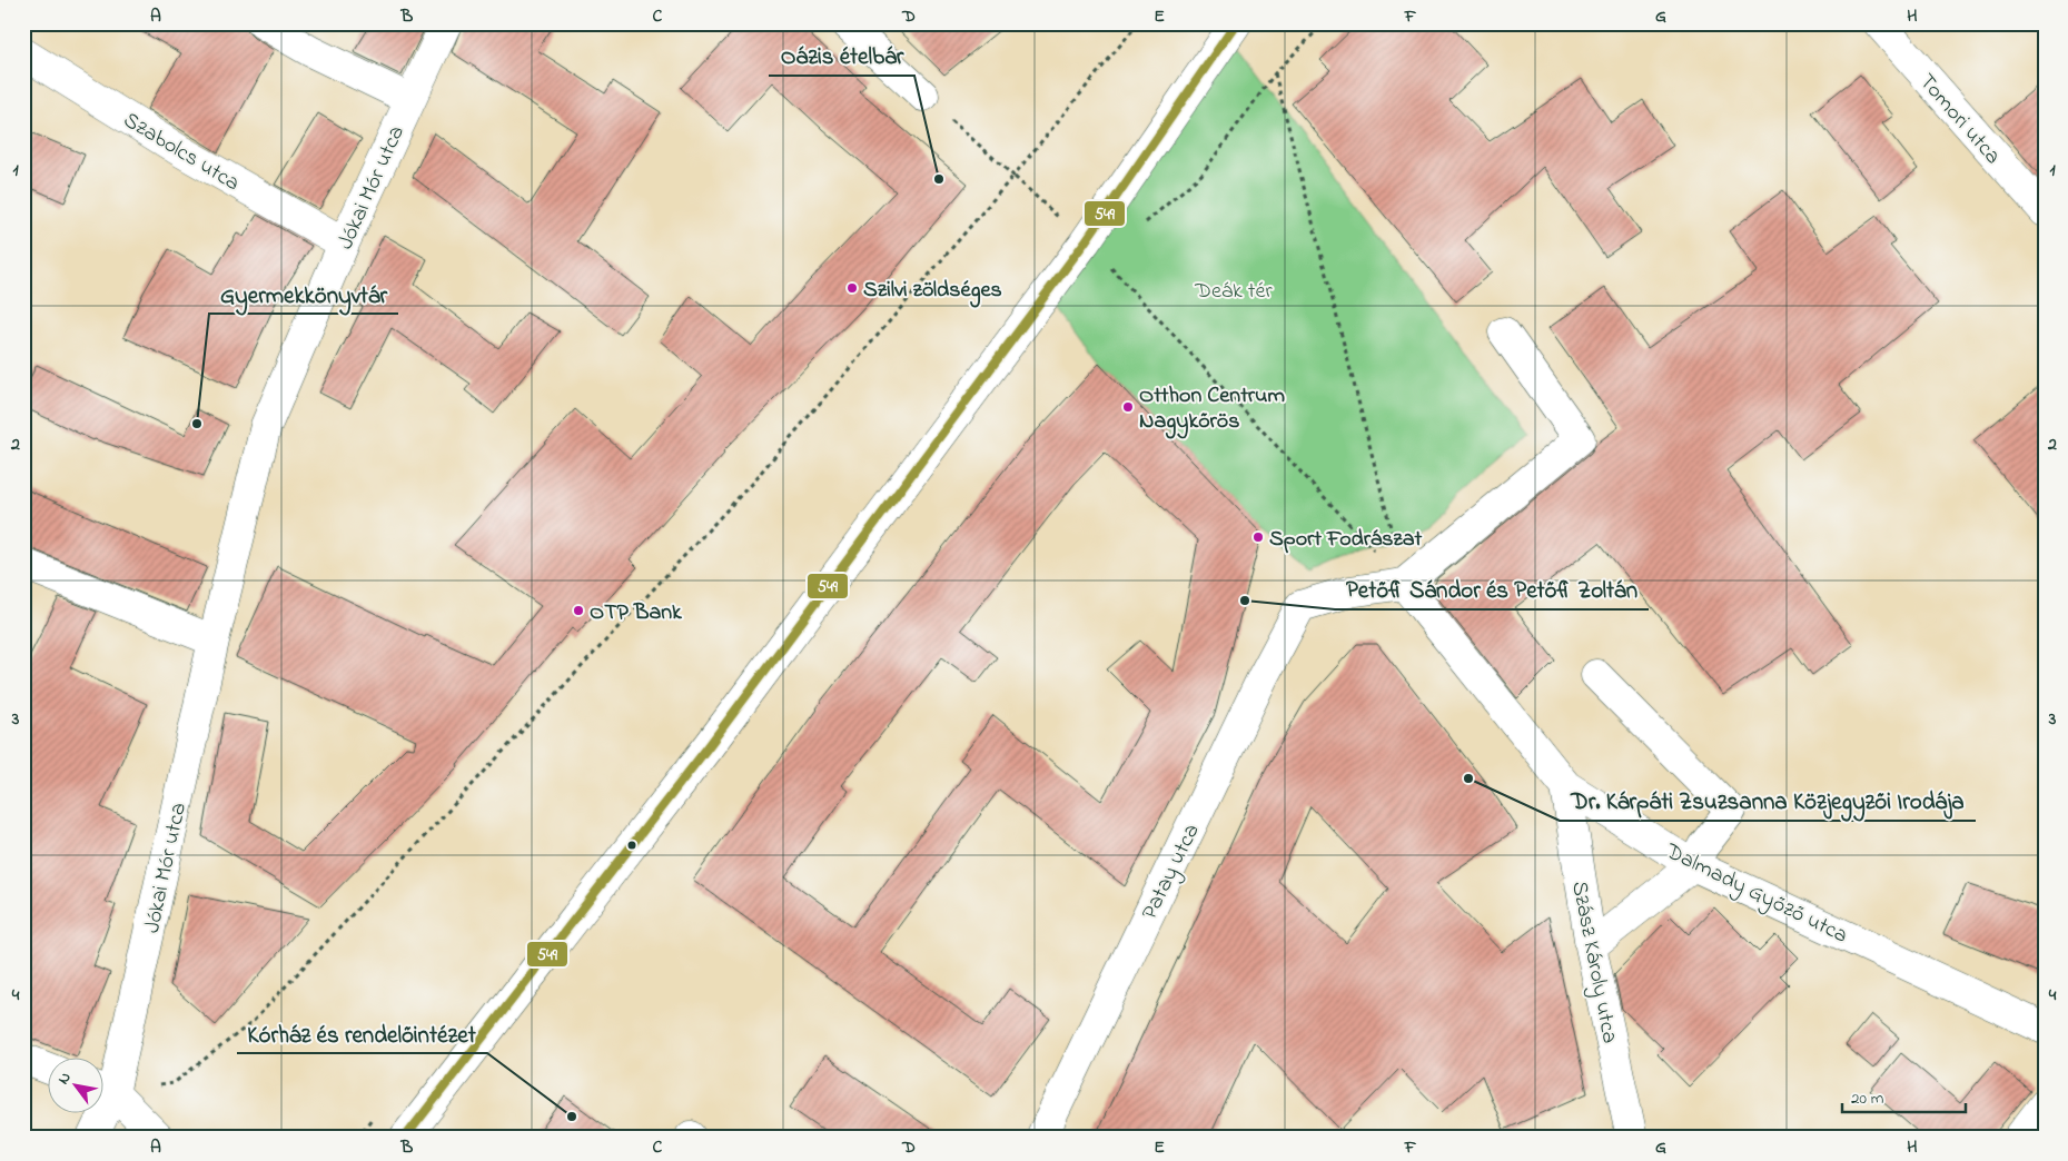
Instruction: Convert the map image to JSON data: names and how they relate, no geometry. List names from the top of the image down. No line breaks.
{"streets":{"street":["Tomori utca","Szabolcs utca","Jókai Mór utca","Patay utca","Dalmady Győző utca","Szász Károly utca"]},"crossings":[["Szabolcs utca","Jókai Mór utca"],["Patay utca","Dalmady Győző utca"],["Dalmady Győző utca","Szász Károly utca"]],"parks":["Deák tér"],"places":["Oázis ételbár","Szilvi zöldséges","Otthon Centrum Nagykőrös","Gyermekkönyvtár","Sport Fodrászat","Petőfi Sándor és Petőfi Zoltán","OTP Bank","Dr. Kárpáti Zsuzsanna Közjegyzői Irodája","Kórház és rendelőintézet"],"lines":["transit line 549"],"scale_bar":"20 m","north":"top left","grid":{"columns":["A","B","C","D","E","F","G","H"],"rows":["1","2","3","4"]}}
